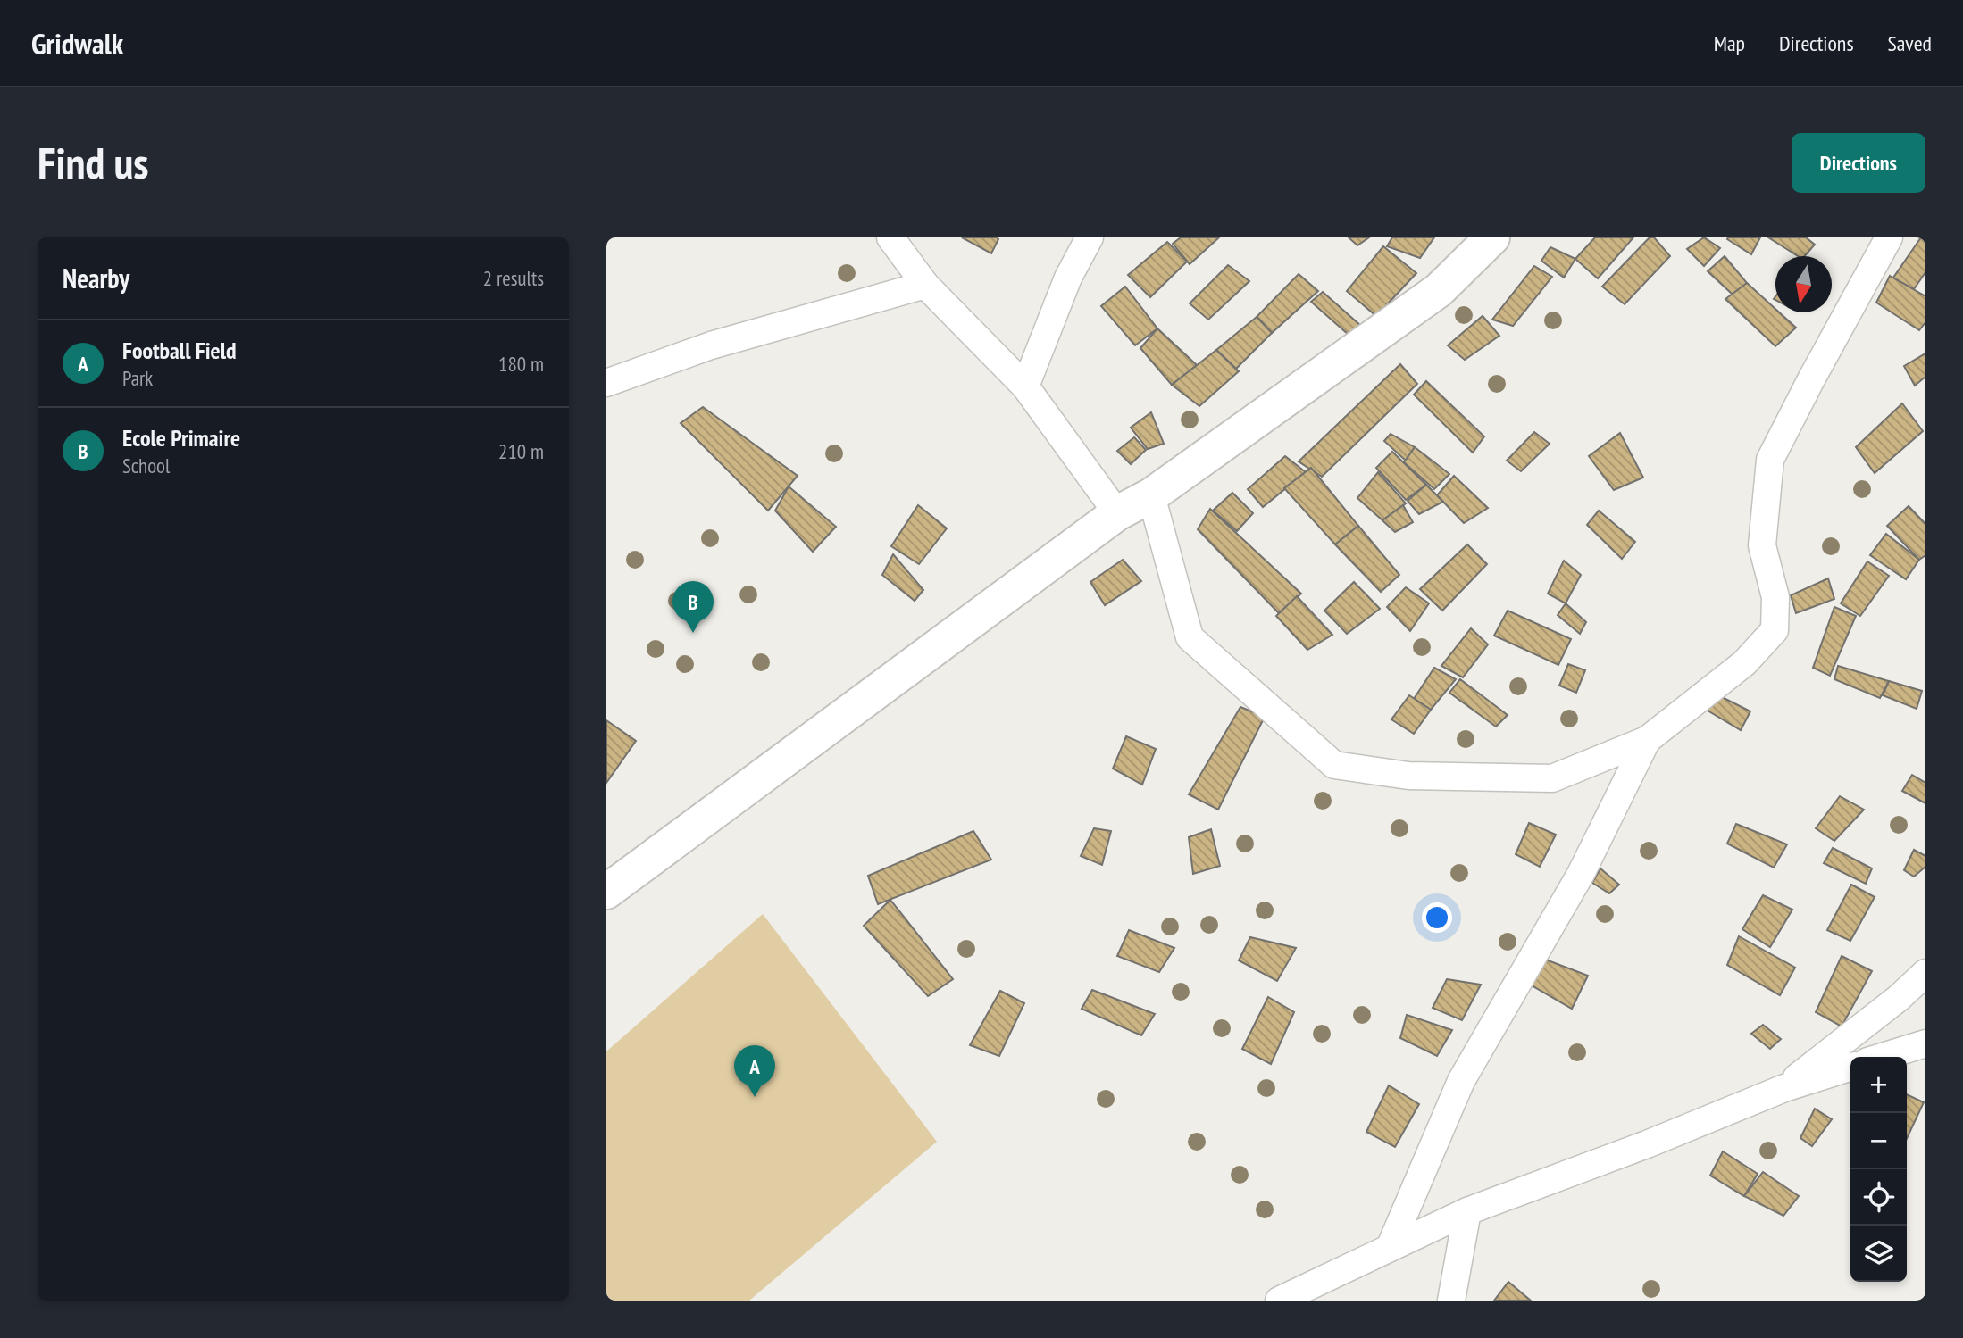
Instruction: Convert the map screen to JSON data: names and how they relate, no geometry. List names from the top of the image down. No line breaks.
{"north":"bottom","page":{"header":"Gridwalk","nav":["Map","Directions","Saved"],"buttons":"Directions","title":"Find us","heading":["Nearby","2 results"],"list":[{"mark":"A","name":"Football Field","note":"Park","value":"180 m"},{"mark":"B","name":"Ecole Primaire","note":"School","value":"210 m"}],"pins":["B","A"],"map_buttons":["+","−"]}}
